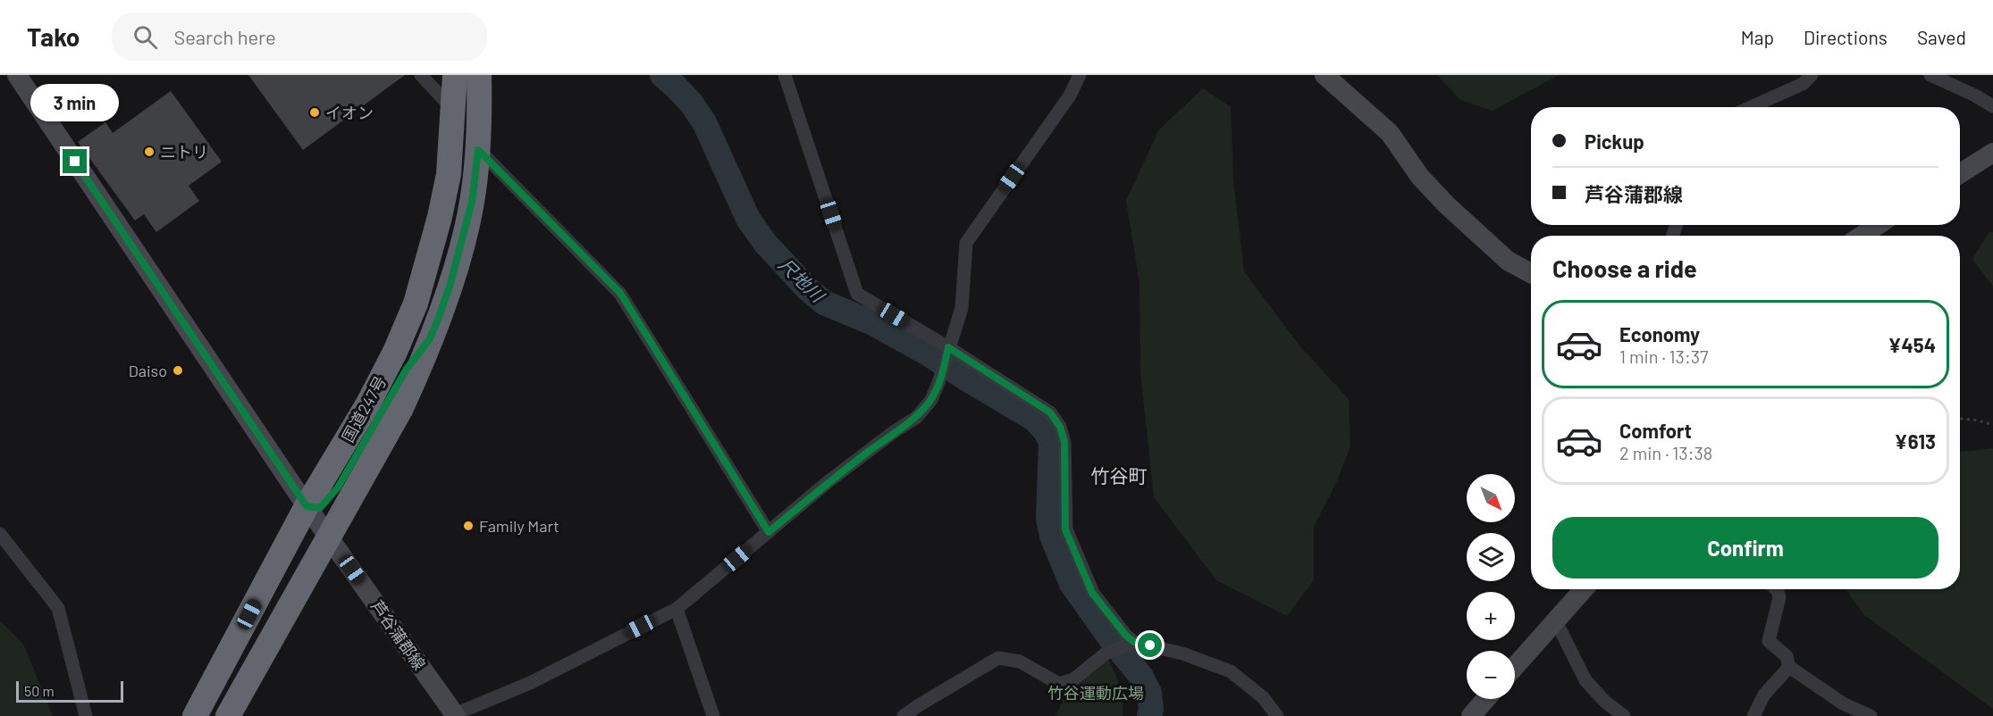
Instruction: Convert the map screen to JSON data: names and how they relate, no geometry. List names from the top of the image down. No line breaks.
{"streets":{"highway":["国道247号"],"main road":["芦谷蒲郡線"]},"crossings":[["国道247号","芦谷蒲郡線"]],"districts":["竹谷町"],"water":["尺地川"],"parks":["竹谷運動広場"],"places":["イオン","ニトリ","Daiso","Family Mart"],"scale_bar":"50 m","north":"bottom right","page":{"header":"Tako","search":"Search here","nav":["Map","Directions","Saved"],"bubble":"3 min","banner":["Pickup","芦谷蒲郡線"],"heading":"Choose a ride","list":[{"name":"Economy","note":"1 min · 13:37","value":"¥454"},{"name":"Comfort","note":"2 min · 13:38","value":"¥613"}],"map_buttons":["+","−"],"buttons":"Confirm","scale":"50 m"}}
